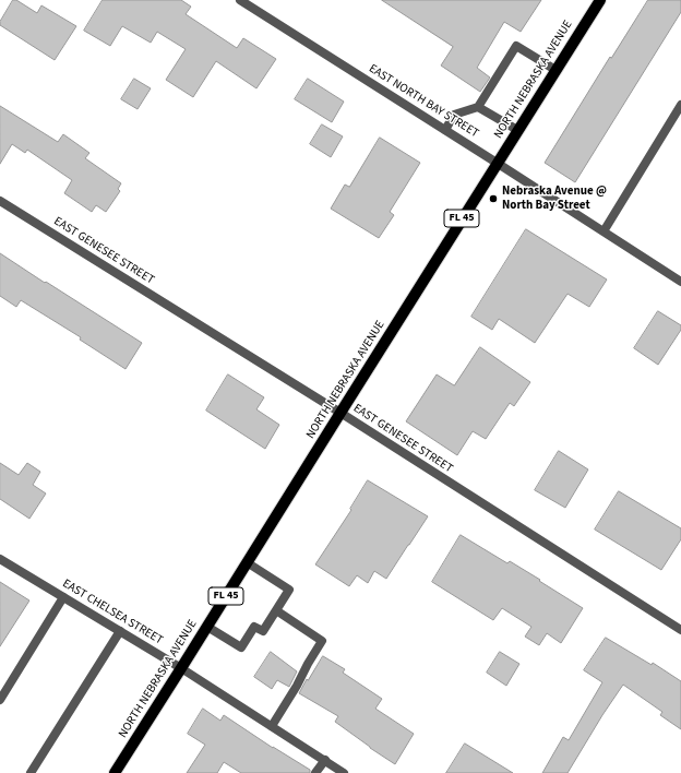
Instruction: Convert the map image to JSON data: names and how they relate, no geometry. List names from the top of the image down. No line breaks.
{"streets":{"main road":["NORTH NEBRASKA AVENUE","FL 45"],"street":["EAST NORTH BAY STREET","EAST GENESEE STREET","EAST CHELSEA STREET"]},"crossings":[["NORTH NEBRASKA AVENUE","EAST NORTH BAY STREET"],["NORTH NEBRASKA AVENUE","EAST GENESEE STREET"],["NORTH NEBRASKA AVENUE","EAST CHELSEA STREET"]],"places":["Nebraska Avenue @ North Bay Street"]}
